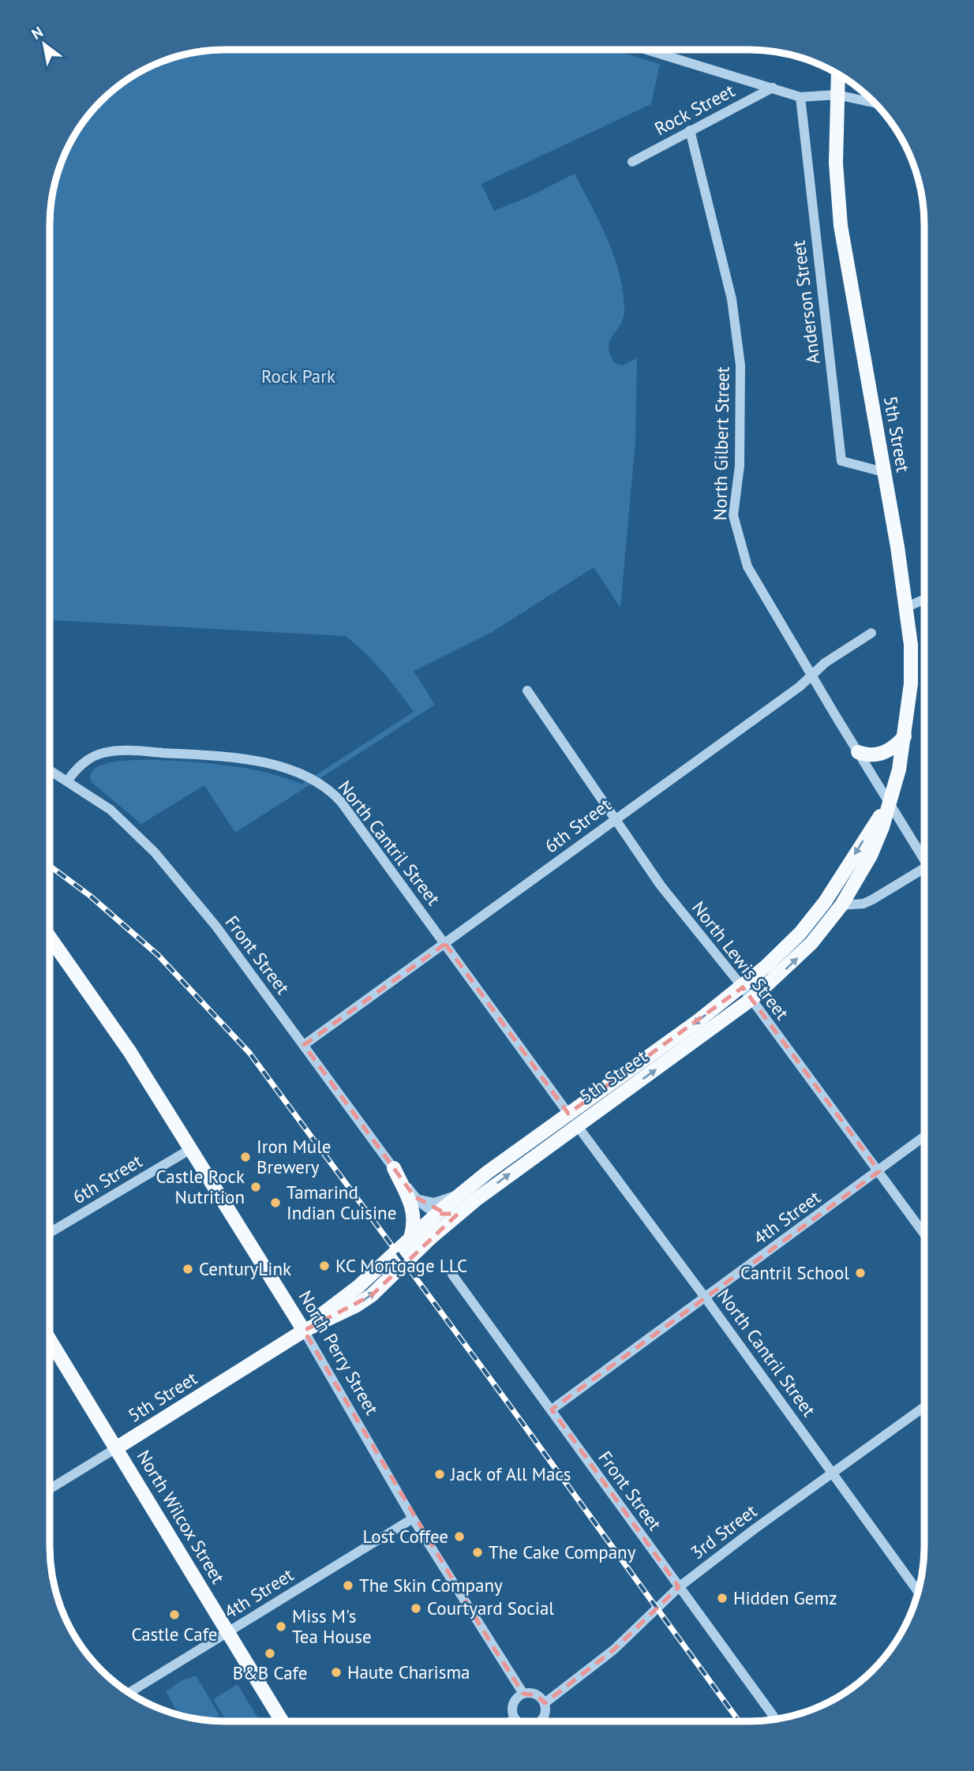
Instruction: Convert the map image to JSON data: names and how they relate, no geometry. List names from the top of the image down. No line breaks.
{"streets":{"main road":["5th Street","North Perry Street","North Wilcox Street"],"street":["Rock Street","Anderson Street","North Gilbert Street","6th Street","North Cantril Street","Front Street","North Lewis Street","4th Street","3rd Street"]},"crossings":[["Rock Street","North Gilbert Street"],["Anderson Street","5th Street"],["5th Street","North Gilbert Street"],["5th Street","North Cantril Street"],["5th Street","Front Street"],["5th Street","North Lewis Street"],["5th Street","North Perry Street"],["5th Street","North Wilcox Street"],["North Gilbert Street","6th Street"],["6th Street","North Cantril Street"],["6th Street","Front Street"],["6th Street","North Lewis Street"],["6th Street","North Perry Street"],["North Cantril Street","Front Street"],["North Cantril Street","4th Street"],["North Cantril Street","3rd Street"],["Front Street","4th Street"],["Front Street","3rd Street"],["North Lewis Street","4th Street"],["4th Street","North Perry Street"],["4th Street","North Wilcox Street"]],"parks":["Rock Park"],"places":["Iron Mule Brewery","Castle Rock Nutrition","Tamarind Indian Cuisine","KC Mortgage LLC","CenturyLink","Cantril School","Jack of All Macs","Lost Coffee","The Cake Company","The Skin Company","Hidden Gemz","Courtyard Social","Castle Cafe","Miss M's Tea House","B&B Cafe","Haute Charisma"],"north":"top left"}
